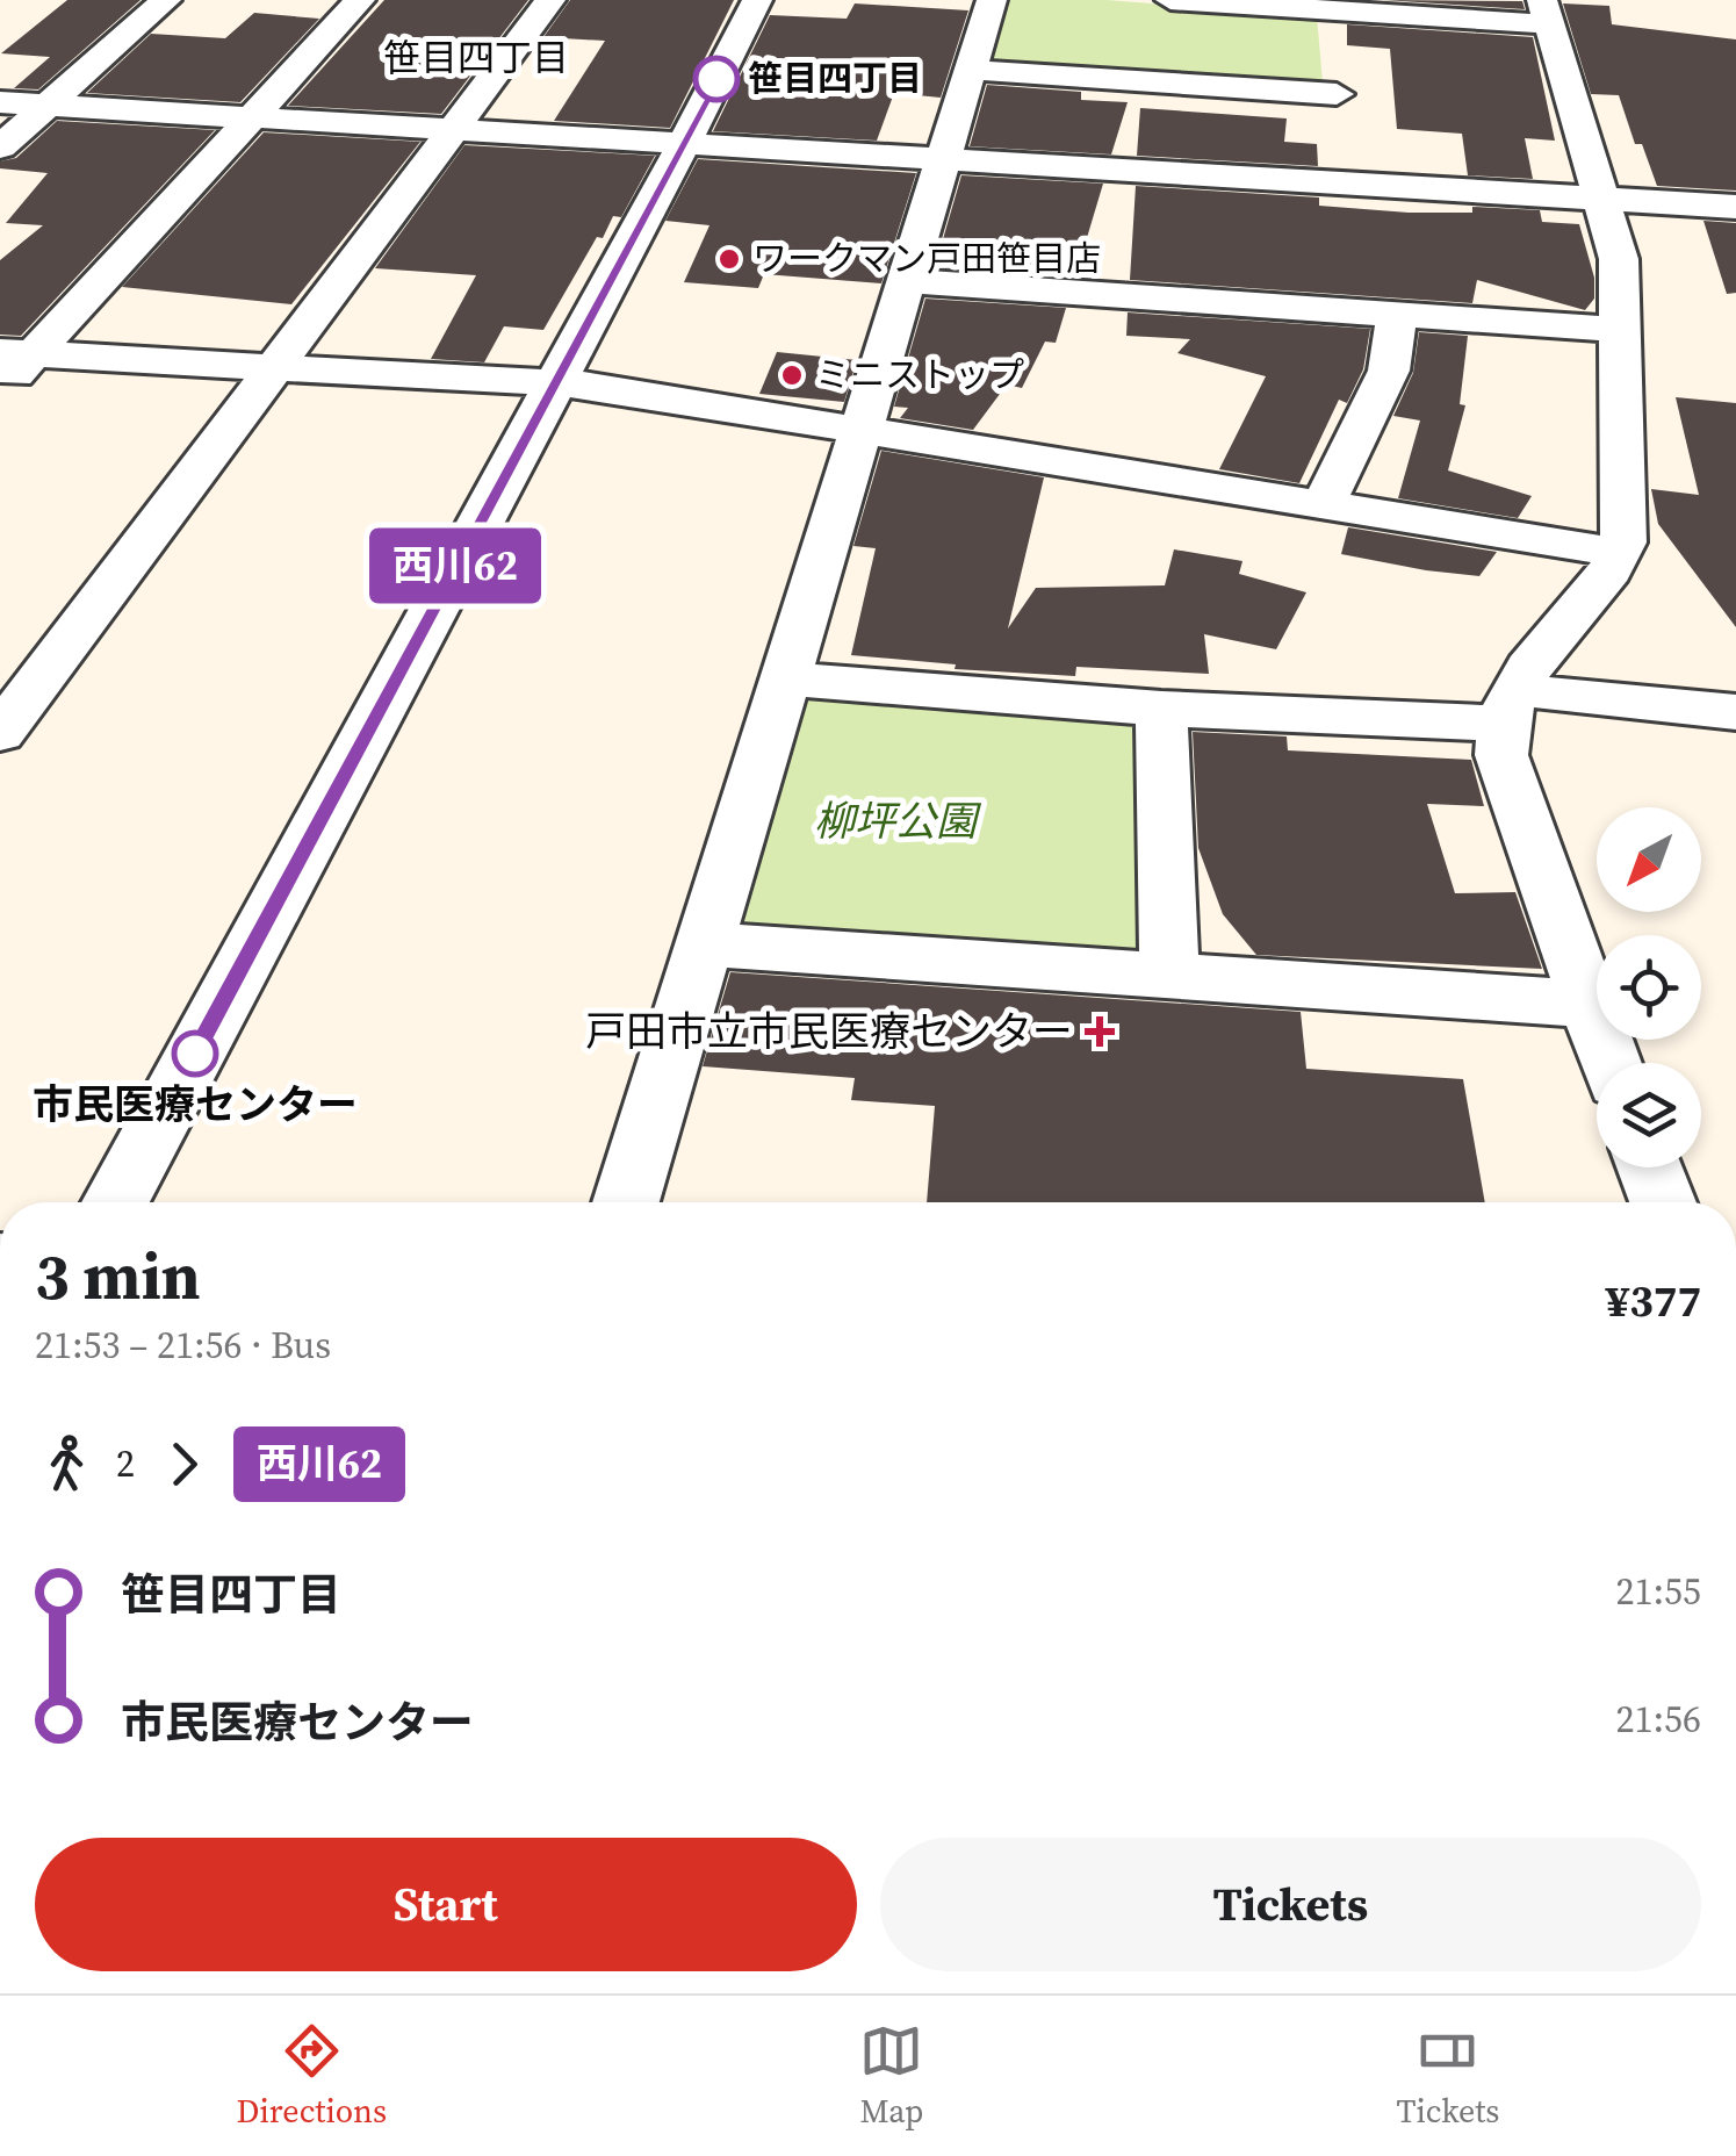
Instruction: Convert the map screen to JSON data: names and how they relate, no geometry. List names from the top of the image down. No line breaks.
{"districts":["笹目四丁目"],"parks":["柳坪公園"],"places":{"other":["笹目四丁目","ワークマン戸田笹目店","ミニストップ","市民医療センター"],"health":["戸田市立市民医療センター"]},"lines":["bus line 西川62"],"north":"bottom left","page":{"on_map":"西川62","heading":["3 min","21:53 – 21:56 · Bus","¥377"],"legs":["2","西川62"],"list":[{"name":"笹目四丁目","value":"21:55"},{"name":"市民医療センター","value":"21:56"}],"buttons":["Start","Tickets"],"tabs":["Directions","Map","Tickets"]}}
